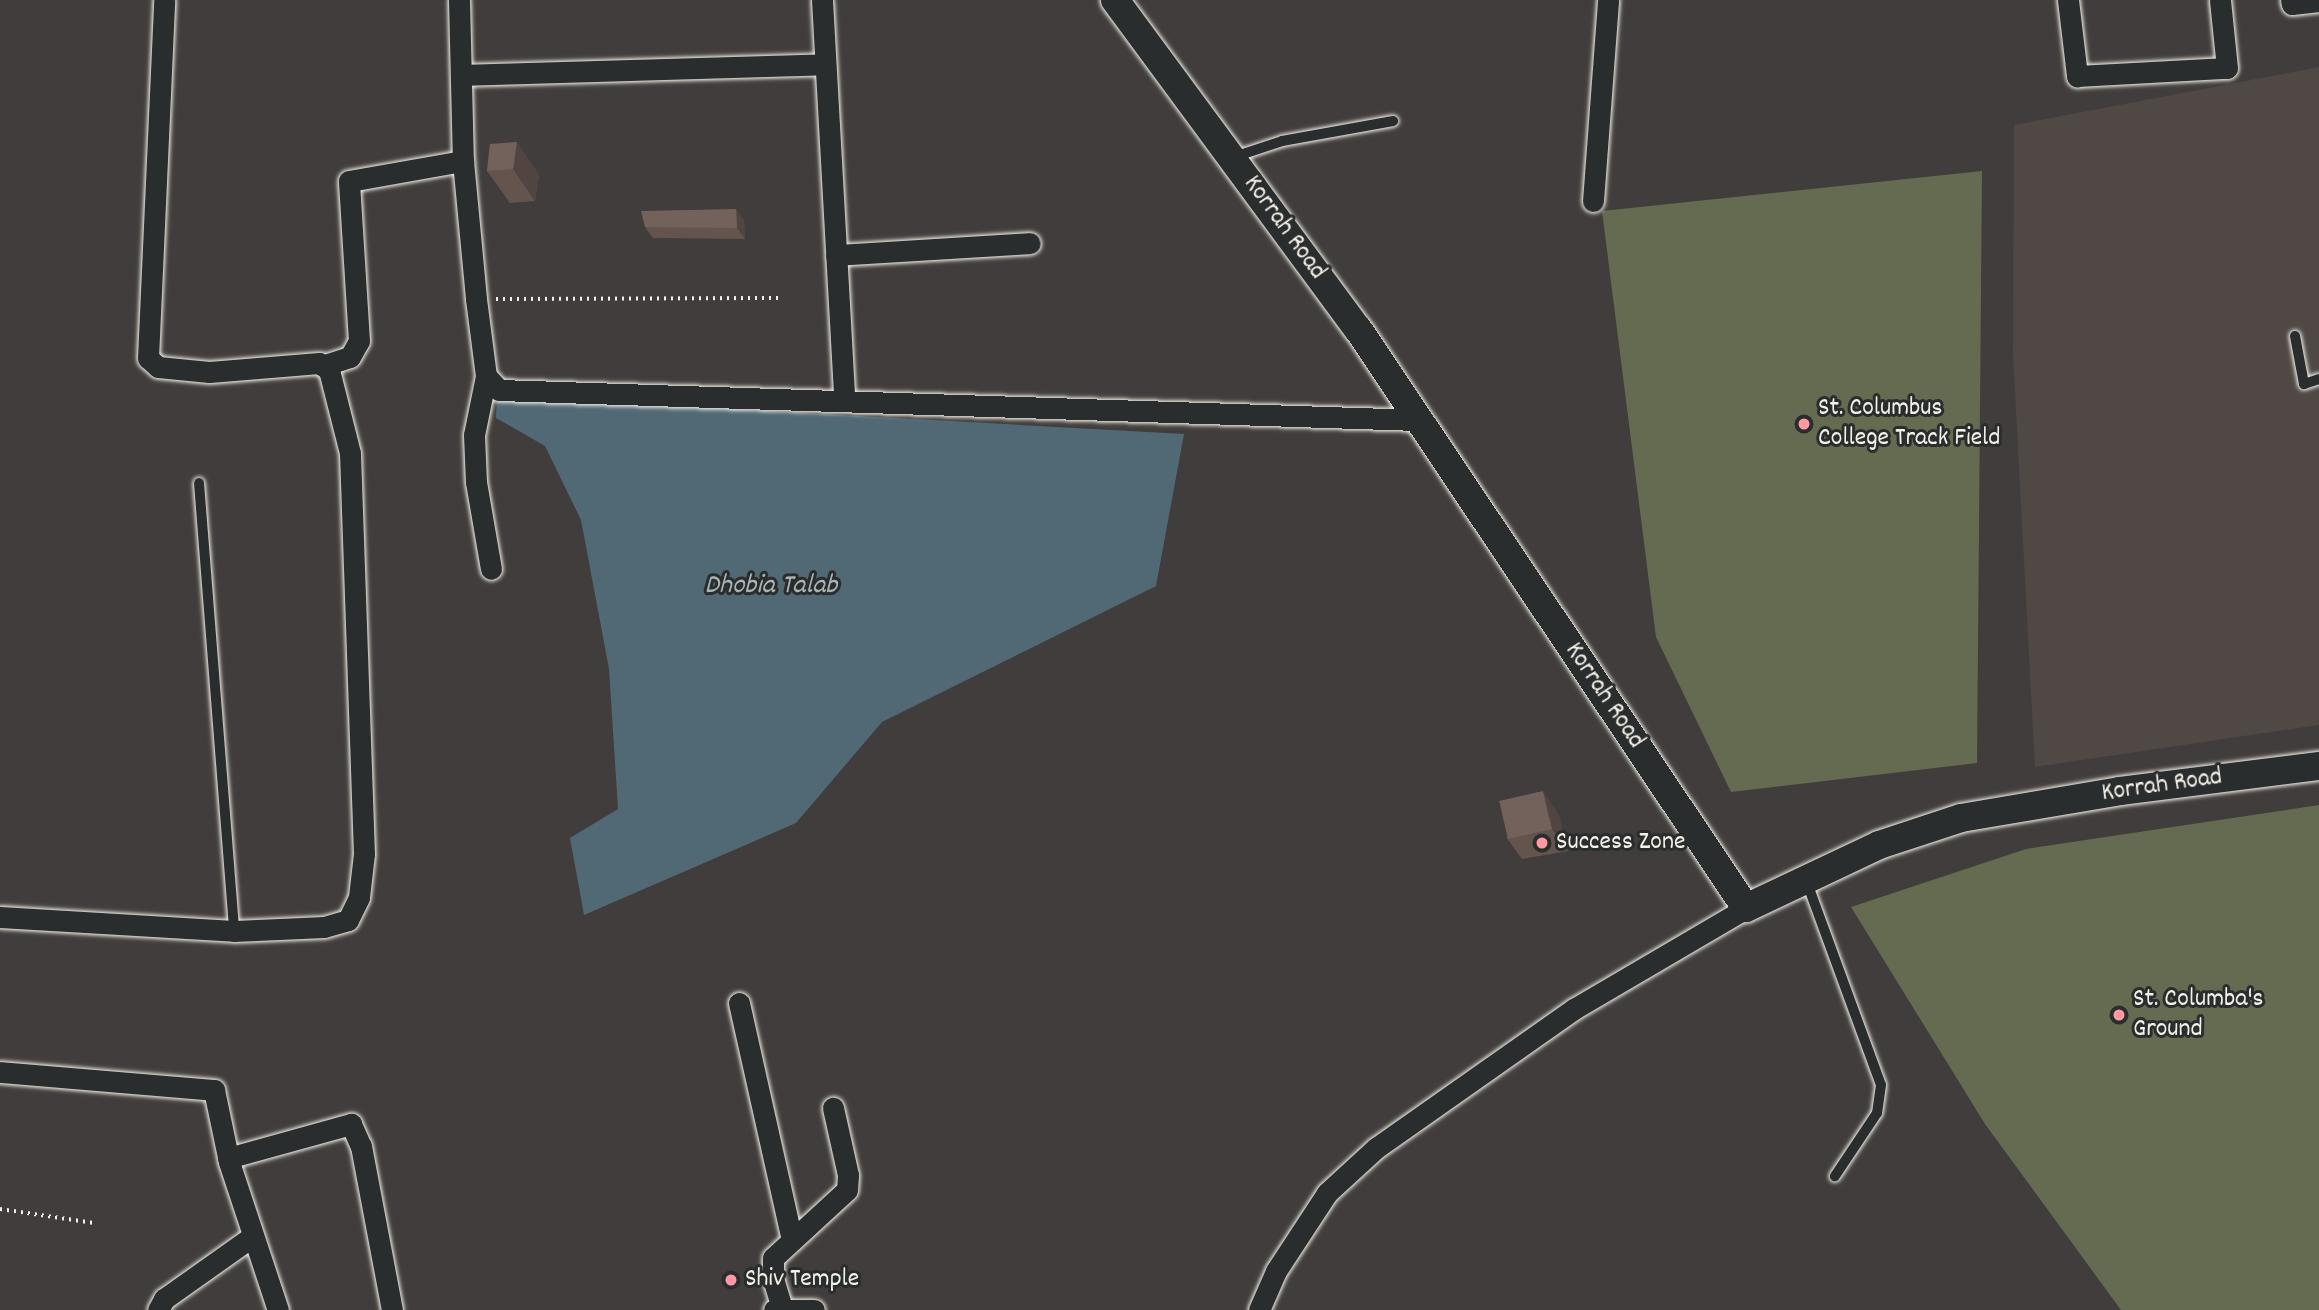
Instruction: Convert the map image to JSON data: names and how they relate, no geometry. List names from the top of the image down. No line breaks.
{"streets":{"main road":["Korrah Road"]},"water":["Dhobia Talab"],"places":["St. Columbus College Track Field","Success Zone","St. Columba's Ground","Shiv Temple"]}
